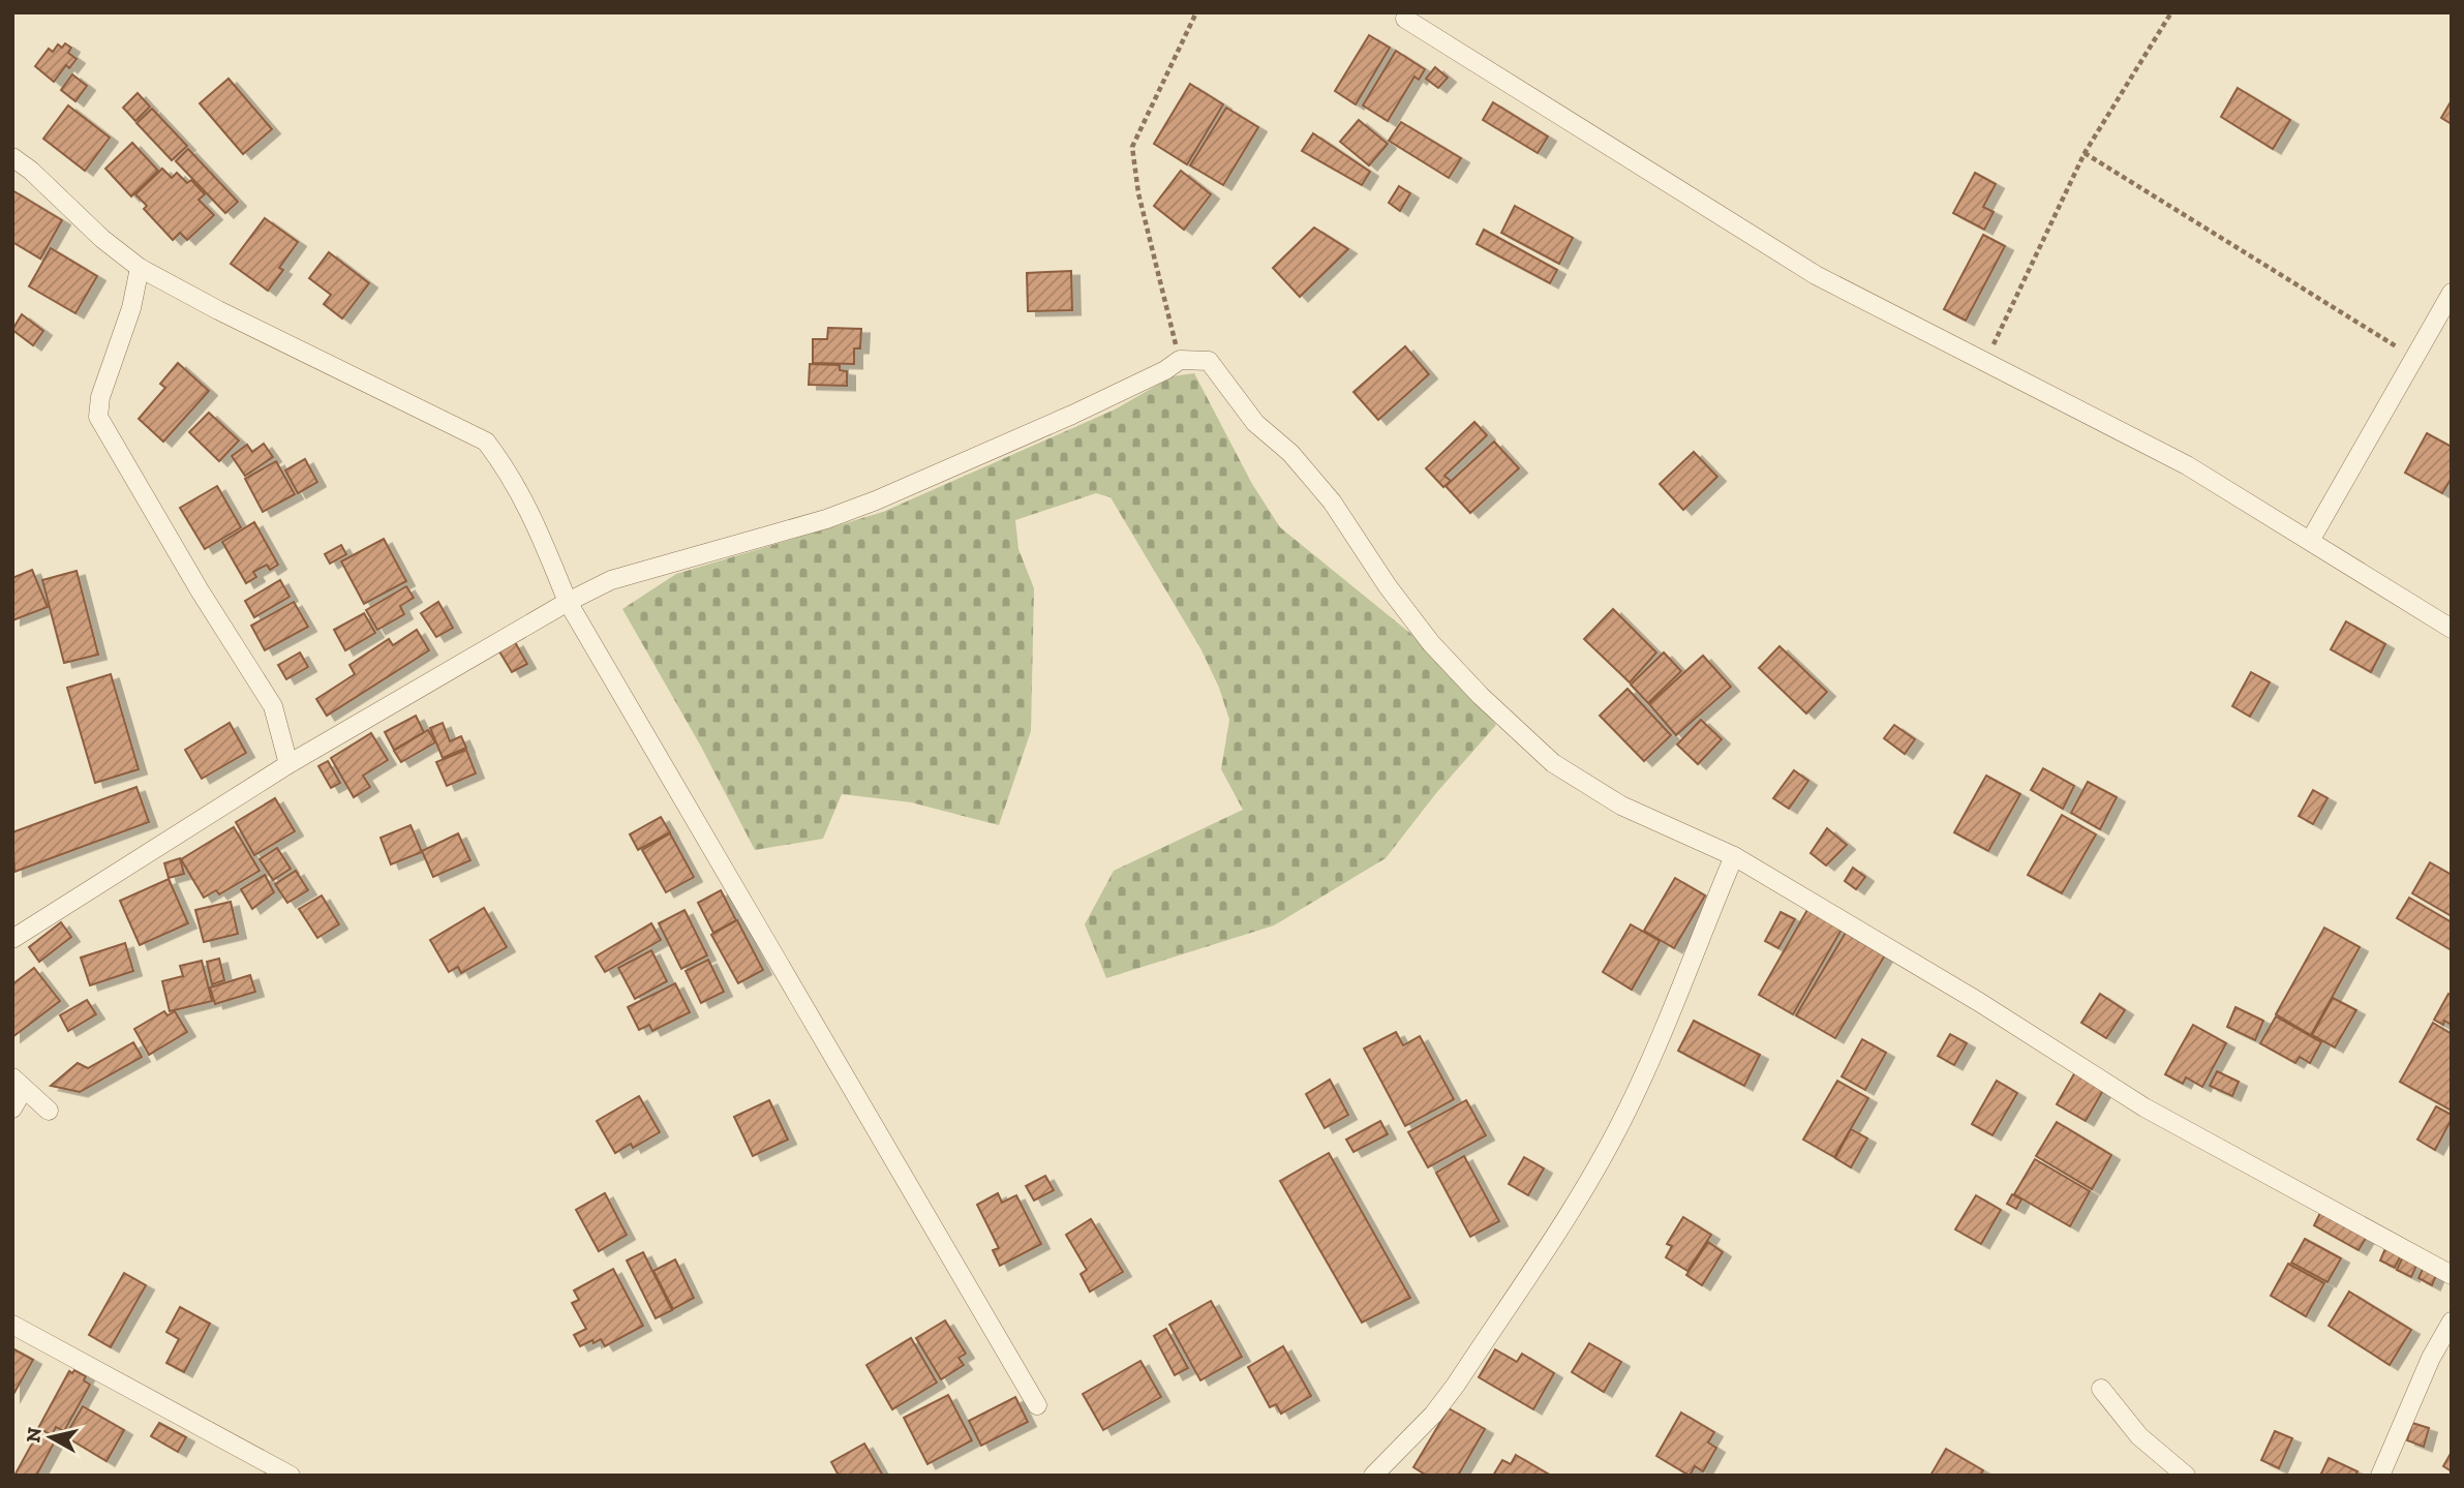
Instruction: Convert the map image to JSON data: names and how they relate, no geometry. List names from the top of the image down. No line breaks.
{"north":"left"}
